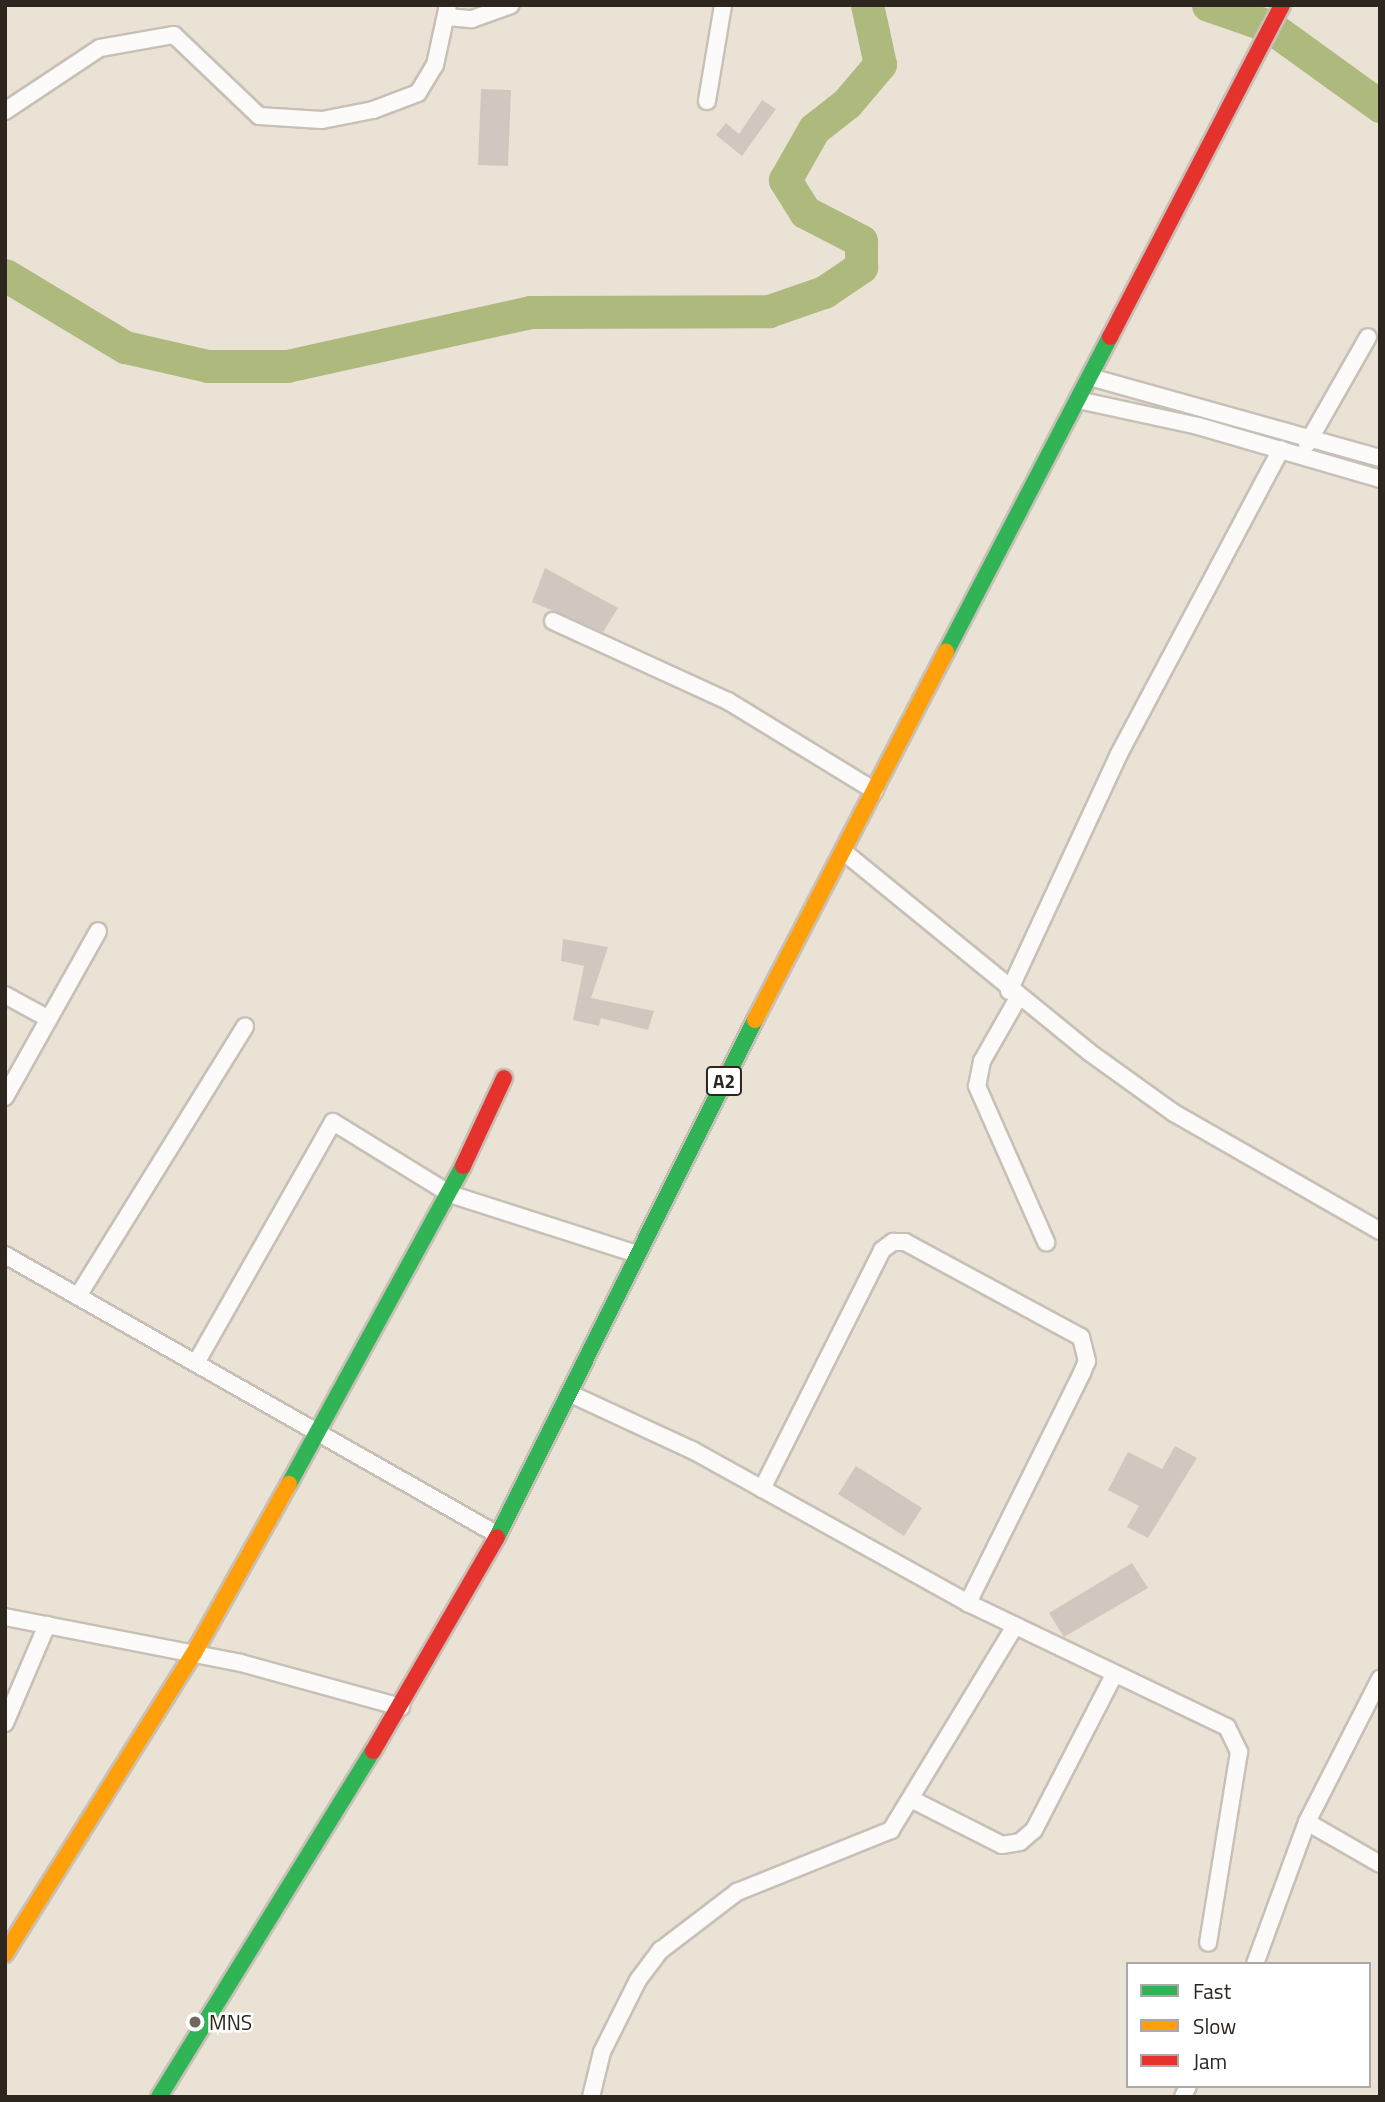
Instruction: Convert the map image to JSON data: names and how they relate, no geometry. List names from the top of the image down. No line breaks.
{"streets":{"main road":["A2"]},"places":["MNS"],"legend":["Fast","Slow","Jam"]}
